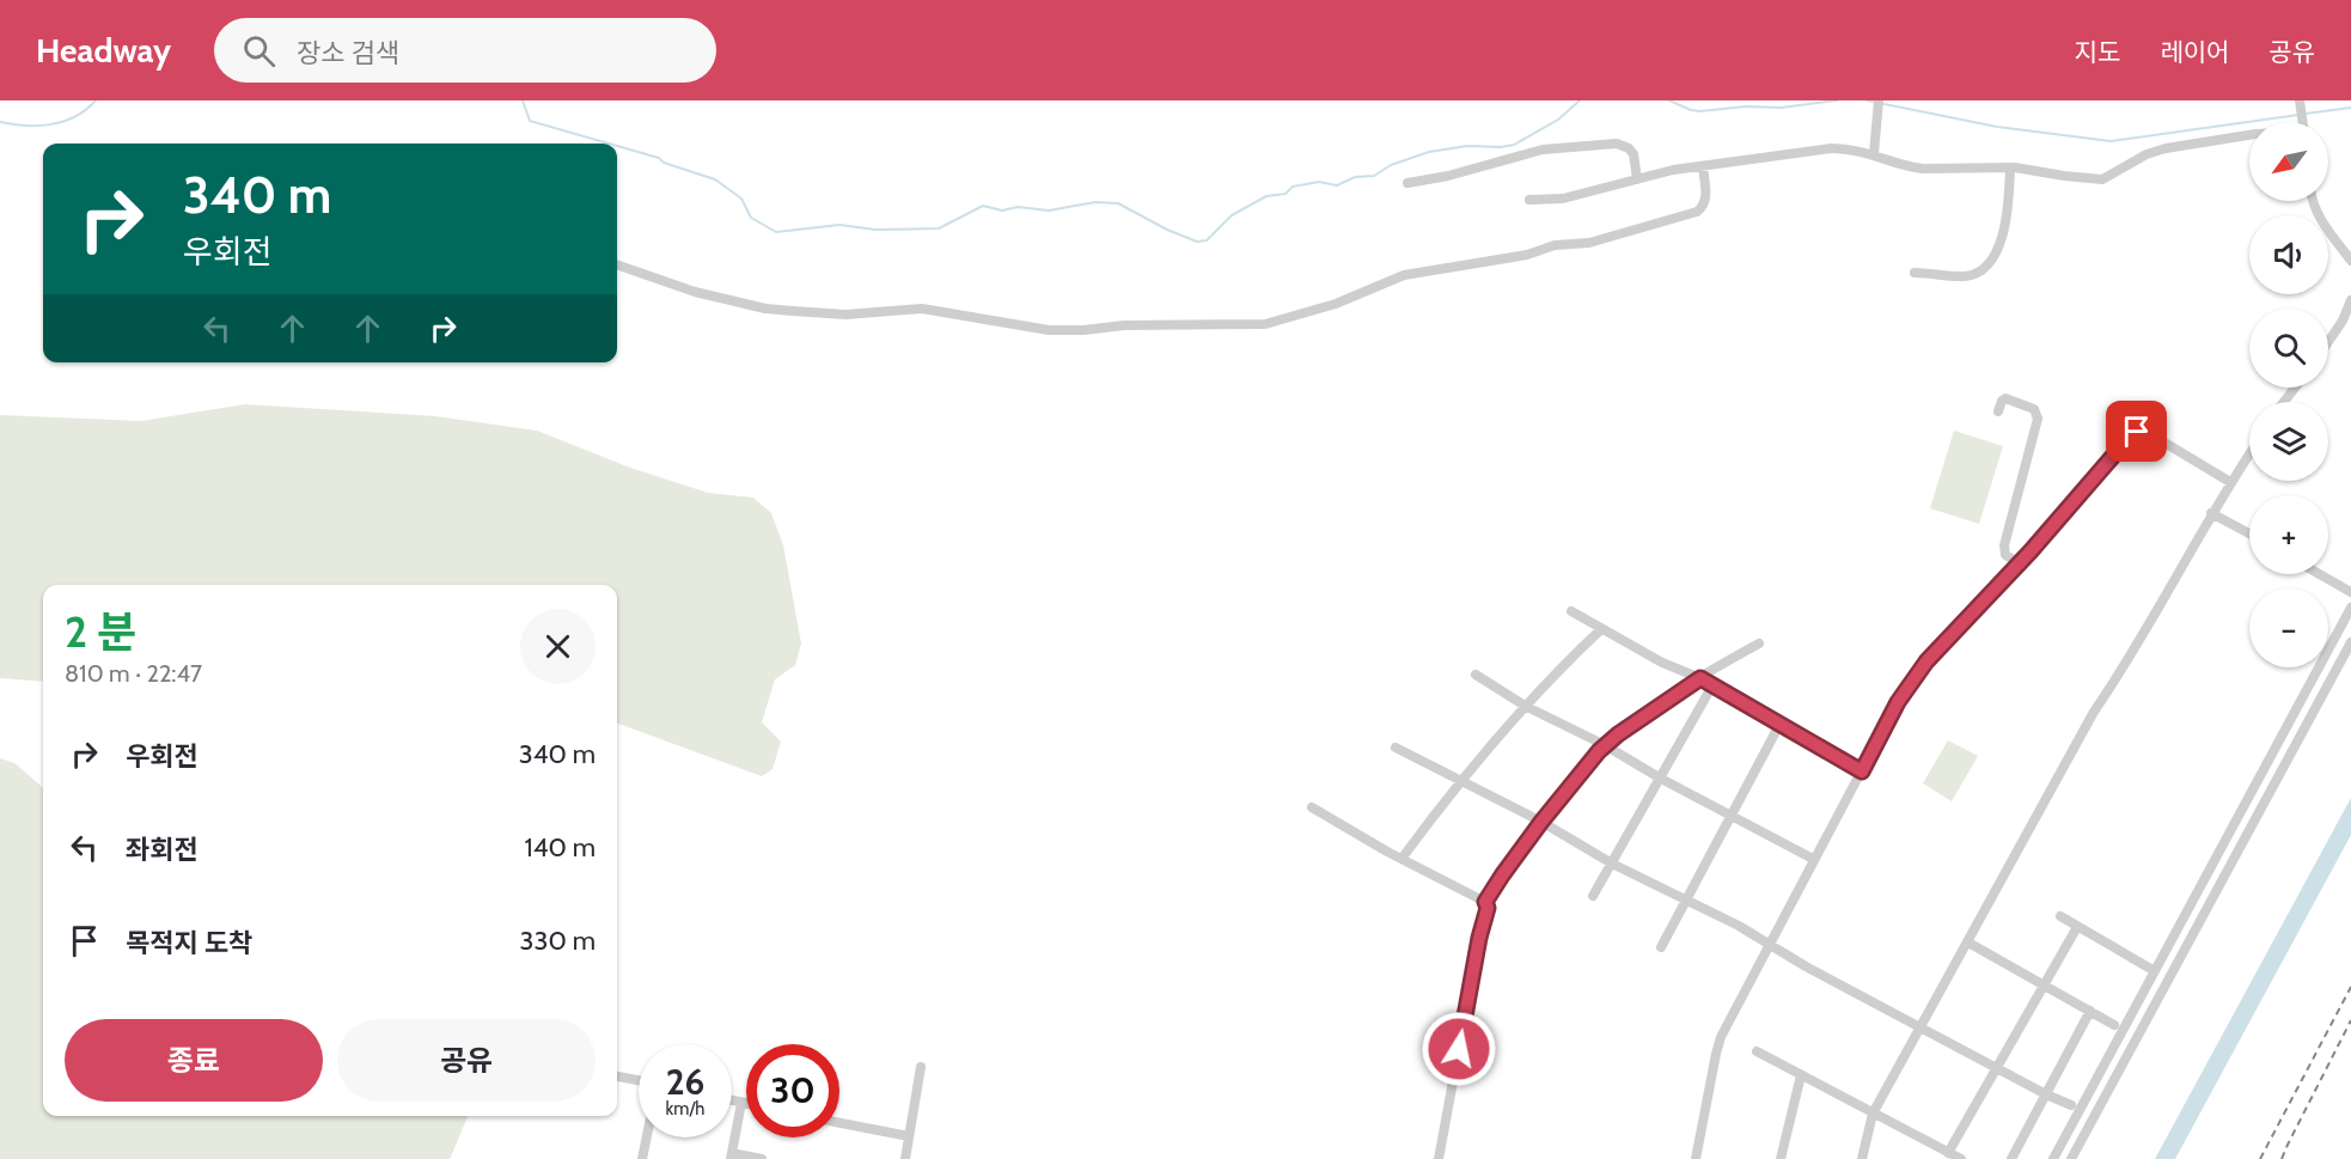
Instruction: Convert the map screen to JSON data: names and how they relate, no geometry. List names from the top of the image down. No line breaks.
{"north":"bottom left","page":{"header":"Headway","search":"장소 검색","nav":["지도","레이어","공유"],"map_buttons":["+","−"],"turn":["340 m","우회전"],"heading":["2 분","810 m · 22:47"],"list":[{"name":"우회전","value":"340 m"},{"name":"좌회전","value":"140 m"},{"name":"목적지 도착","value":"330 m"}],"buttons":["종료","공유"],"speed":"26 km/h","limit":"30"}}
